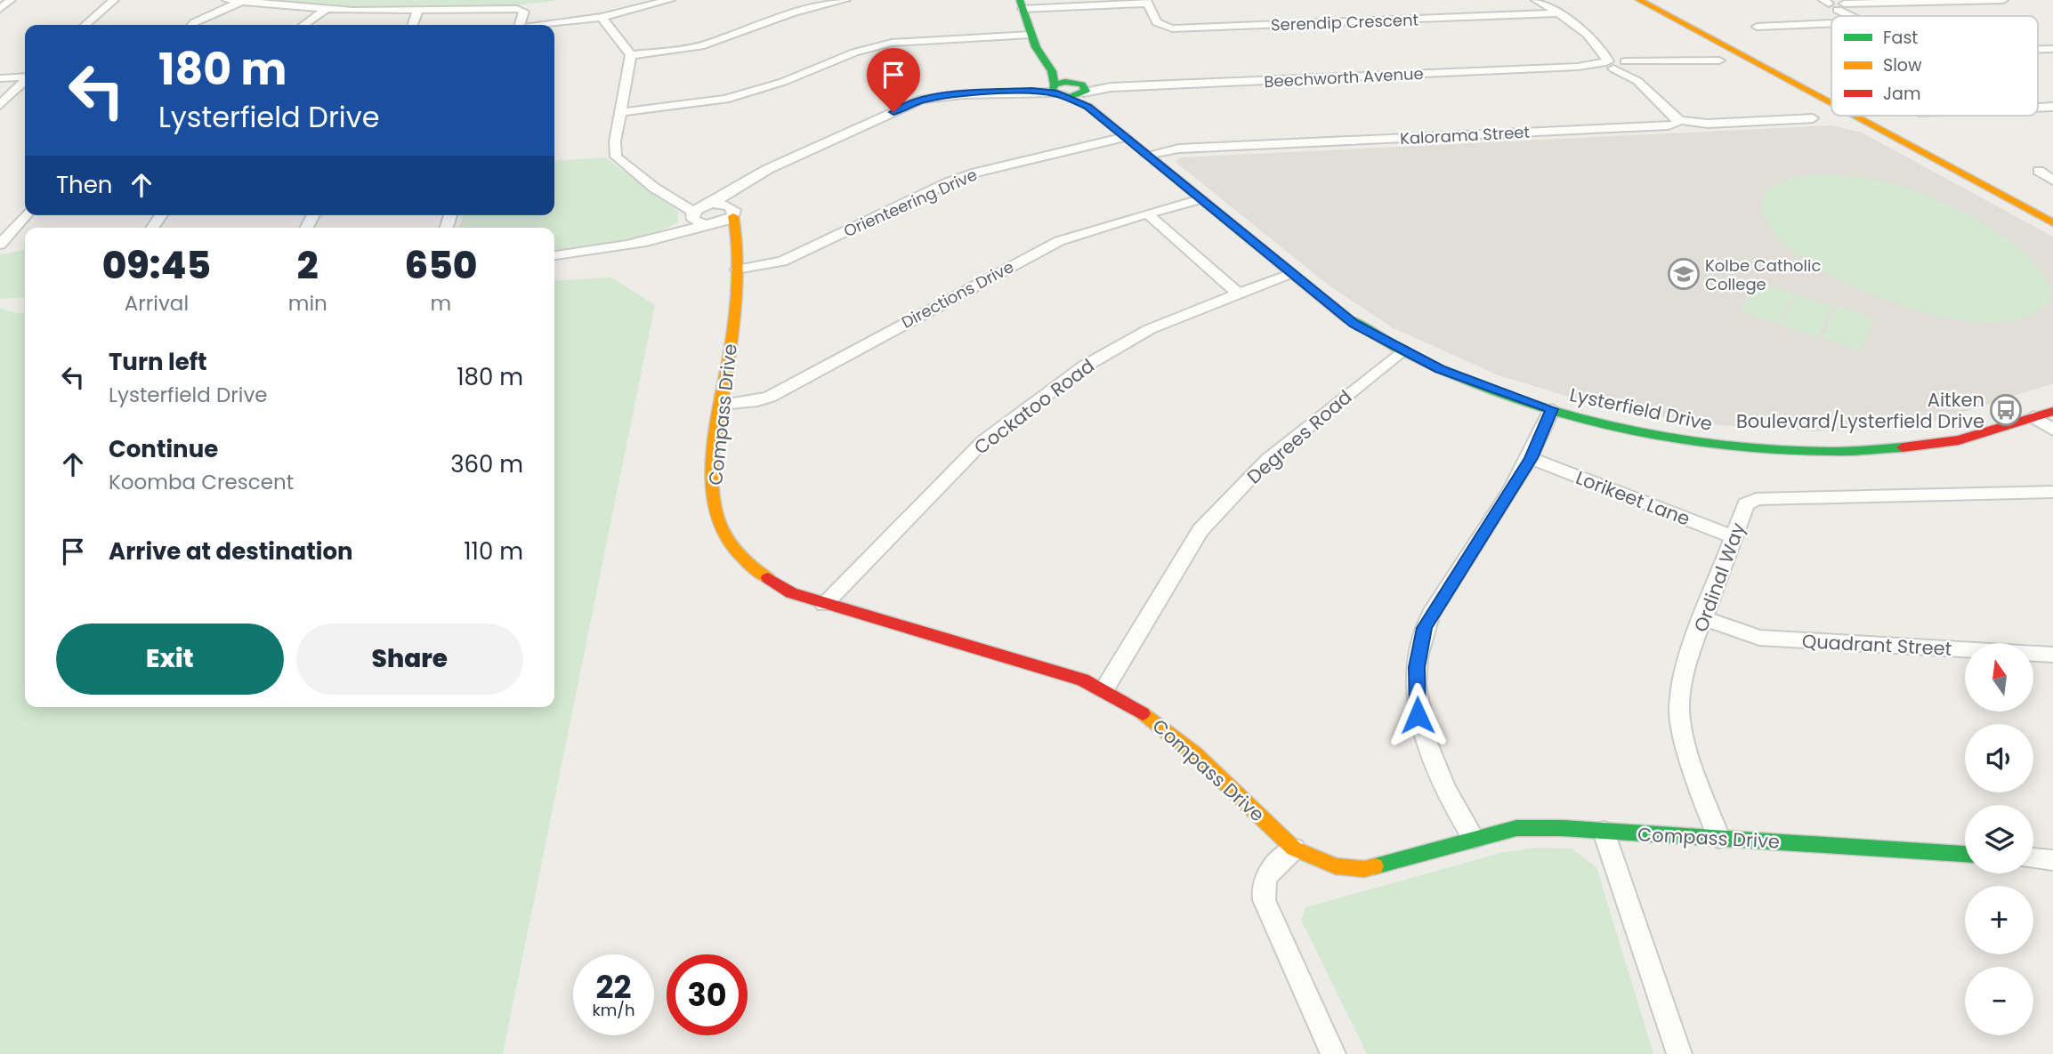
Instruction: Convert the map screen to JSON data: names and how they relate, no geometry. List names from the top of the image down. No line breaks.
{"streets":{"street":["Serendip Crescent","Beechworth Avenue","Kalorama Street","Orienteering Drive","Directions Drive","Cockatoo Road","Lysterfield Drive","Compass Drive","Degrees Road","Lorikeet Lane","Ordinal Way","Quadrant Street"]},"crossings":[["Beechworth Avenue","Lysterfield Drive"],["Kalorama Street","Lysterfield Drive"],["Orienteering Drive","Lysterfield Drive"],["Orienteering Drive","Compass Drive"],["Directions Drive","Lysterfield Drive"],["Directions Drive","Compass Drive"],["Cockatoo Road","Lysterfield Drive"],["Cockatoo Road","Compass Drive"],["Lysterfield Drive","Degrees Road"],["Compass Drive","Degrees Road"],["Compass Drive","Ordinal Way"],["Lorikeet Lane","Ordinal Way"],["Ordinal Way","Quadrant Street"]],"places":{"school or university":["Kolbe Catholic College"],"bus stop":["Aitken Boulevard/Lysterfield Drive"]},"legend":["Fast","Slow","Jam"],"north":"top","page":{"turn":["180 m","Lysterfield Drive"],"then":"Then","eta":["09:45","Arrival","2","min","650","m"],"list":[{"name":"Turn left","note":"Lysterfield Drive","value":"180 m"},{"name":"Continue","note":"Koomba Crescent","value":"360 m"},{"name":"Arrive at destination","value":"110 m"}],"buttons":["Exit","Share"],"map_buttons":["+","−"],"speed":"22 km/h","limit":"30"}}
